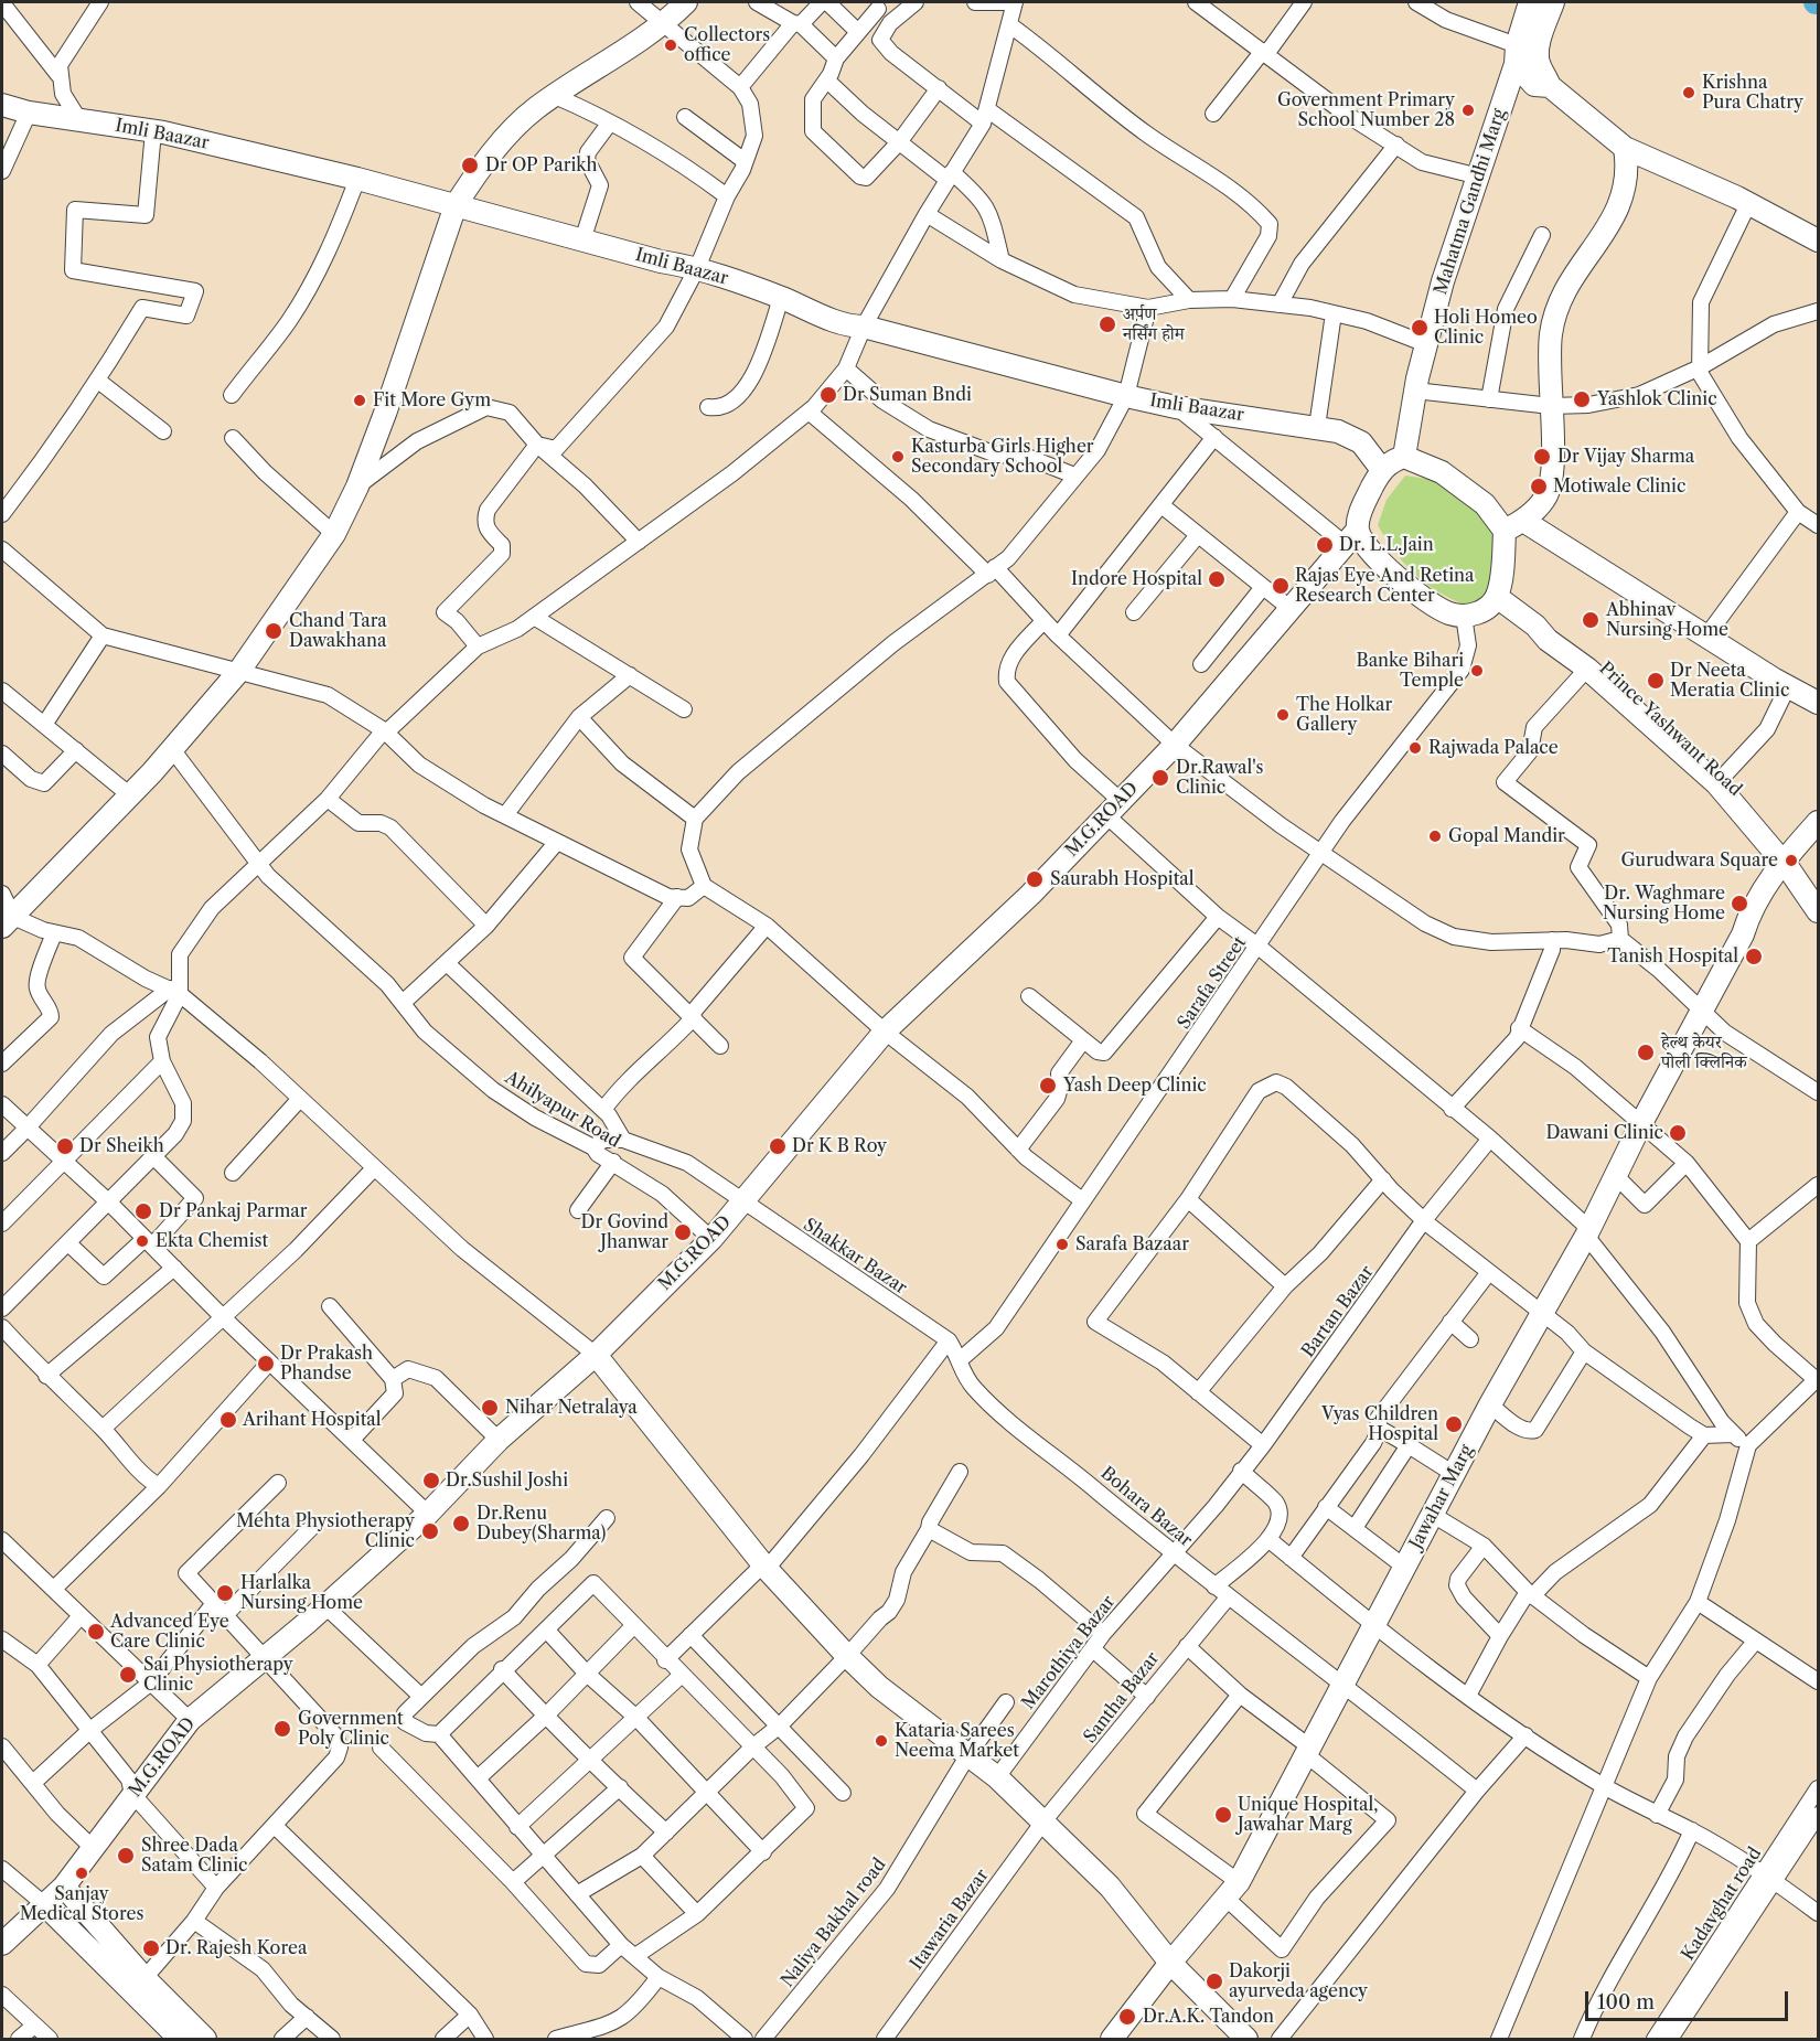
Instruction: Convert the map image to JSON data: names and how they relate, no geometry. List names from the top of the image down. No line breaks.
{"streets":{"main road":["Imli Baazar","Mahatma Gandhi Marg","Prince Yashwant Road","M.G.ROAD","Jawahar Marg"],"street":["Sarafa Street","Ahilyapur Road","Shakkar Bazar","Bartan Bazar","Bohara Bazar","Marothiya Bazar","Santha Bazar","Kadavghat road","Itawaria Bazar","Naliya Bakhal road"]},"crossings":[["Imli Baazar","Mahatma Gandhi Marg"],["Imli Baazar","Prince Yashwant Road"],["Imli Baazar","M.G.ROAD"],["Imli Baazar","Sarafa Street"],["Mahatma Gandhi Marg","Prince Yashwant Road"],["Mahatma Gandhi Marg","M.G.ROAD"],["Mahatma Gandhi Marg","Sarafa Street"],["Prince Yashwant Road","M.G.ROAD"],["Prince Yashwant Road","Sarafa Street"],["Prince Yashwant Road","Jawahar Marg"],["M.G.ROAD","Sarafa Street"],["M.G.ROAD","Ahilyapur Road"],["M.G.ROAD","Shakkar Bazar"],["Sarafa Street","Bohara Bazar"],["Shakkar Bazar","Bohara Bazar"],["Bartan Bazar","Marothiya Bazar"],["Jawahar Marg","Bohara Bazar"],["Bohara Bazar","Marothiya Bazar"],["Bohara Bazar","Santha Bazar"],["Santha Bazar","Itawaria Bazar"]],"places":["Collectors office","Krishna Pura Chatry","Government Primary School Number 28","Dr OP Parikh","अर्पण नर्सिंग होम","Holi Homeo Clinic","Dr Suman Bndi","Yashlok Clinic","Fit More Gym","Kasturba Girls Higher Secondary School","Dr Vijay Sharma","Motiwale Clinic","Dr. L.L.Jain","Indore Hospital","Rajas Eye And Retina Research Center","Abhinav Nursing Home","Chand Tara Dawakhana","Banke Bihari Temple","Dr Neeta Meratia Clinic","The Holkar Gallery","Rajwada Palace","Dr.Rawal's Clinic","Gopal Mandir","Gurudwara Square","Saurabh Hospital","Dr. Waghmare Nursing Home","Tanish Hospital","हेल्थ केयर पोली क्लिनिक","Yash Deep Clinic","Dawani Clinic","Dr Sheikh","Dr K B Roy","Dr Pankaj Parmar","Dr Govind Jhanwar","Ekta Chemist","Sarafa Bazaar","Dr Prakash Phandse","Nihar Netralaya","Arihant Hospital","Vyas Children Hospital","Dr.Sushil Joshi","Dr.Renu Dubey(Sharma)","Mehta Physiotherapy Clinic","Harlalka Nursing Home","Advanced Eye Care Clinic","Sai Physiotherapy Clinic","Government Poly Clinic","Kataria Sarees Neema Market","Unique Hospital, Jawahar Marg","Shree Dada Satam Clinic","Sanjay Medical Stores","Dr. Rajesh Korea","Dakorji ayurveda agency","Dr.A.K. Tandon"],"scale_bar":"100 m"}
